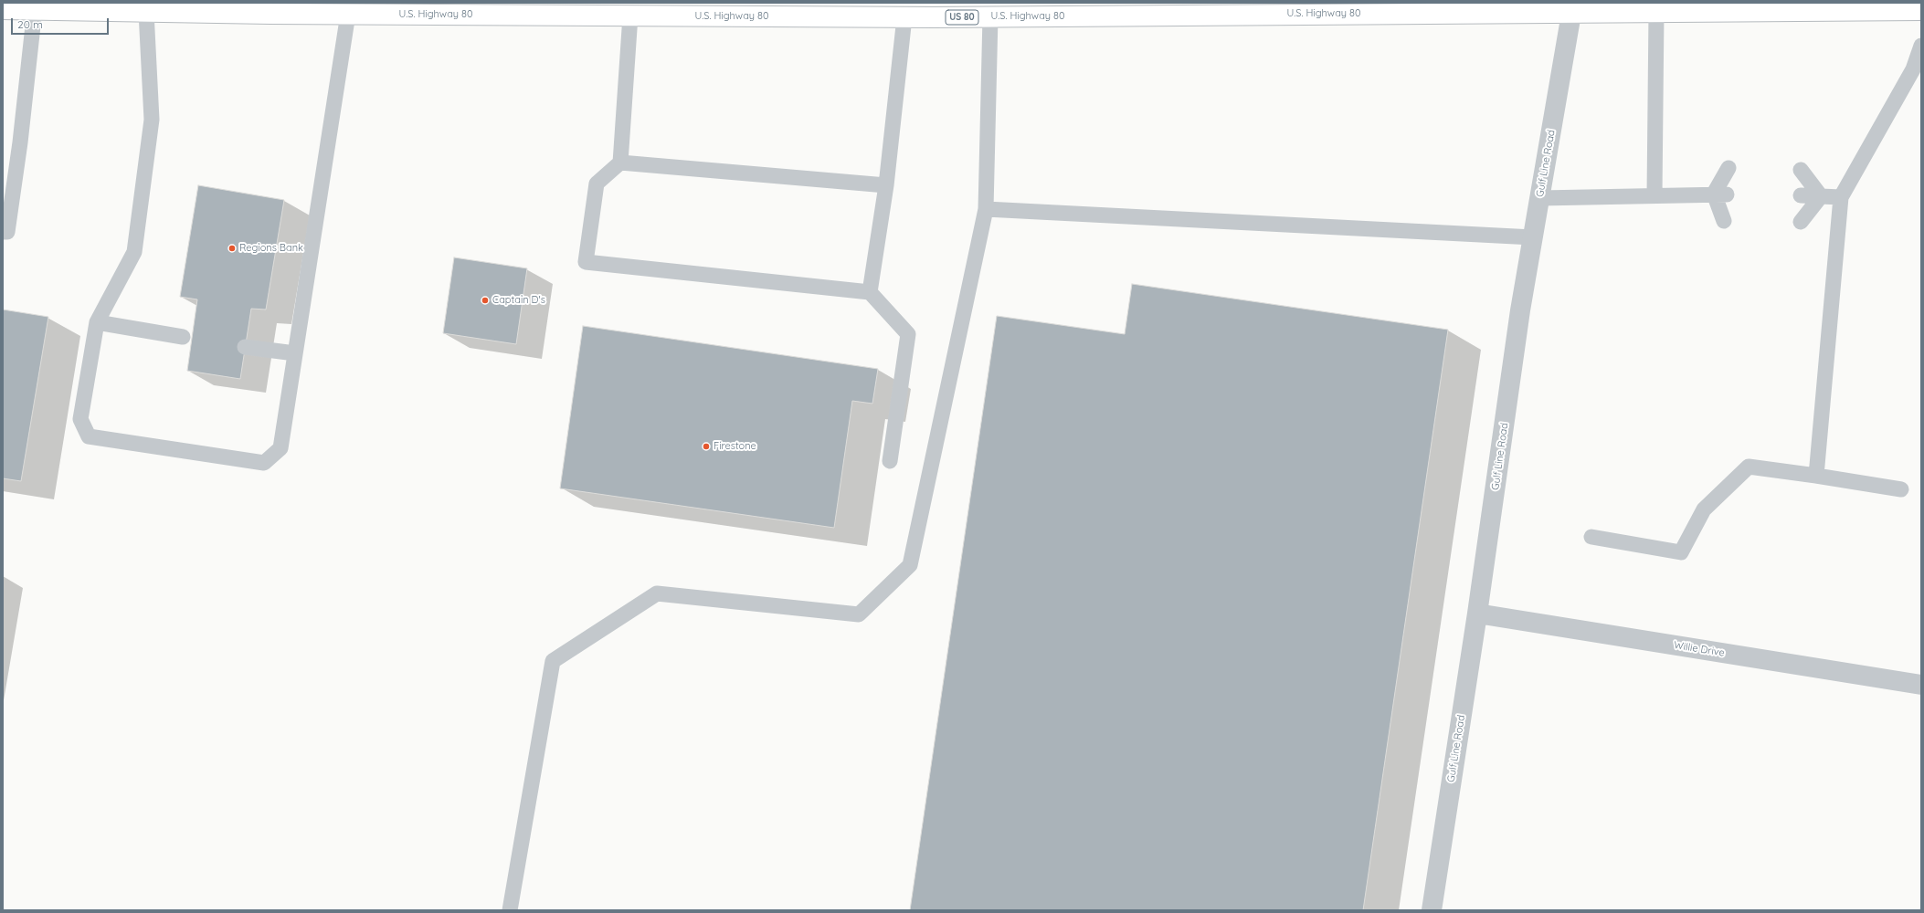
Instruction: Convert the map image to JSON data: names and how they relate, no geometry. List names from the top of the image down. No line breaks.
{"streets":{"main road":["U.S. Highway 80","US 80"],"street":["Gulf Line Road","Willie Drive"]},"crossings":[["U.S. Highway 80","Gulf Line Road"],["Gulf Line Road","Willie Drive"]],"places":["Regions Bank","Captain D's","Firestone"],"scale_bar":"20 m"}
